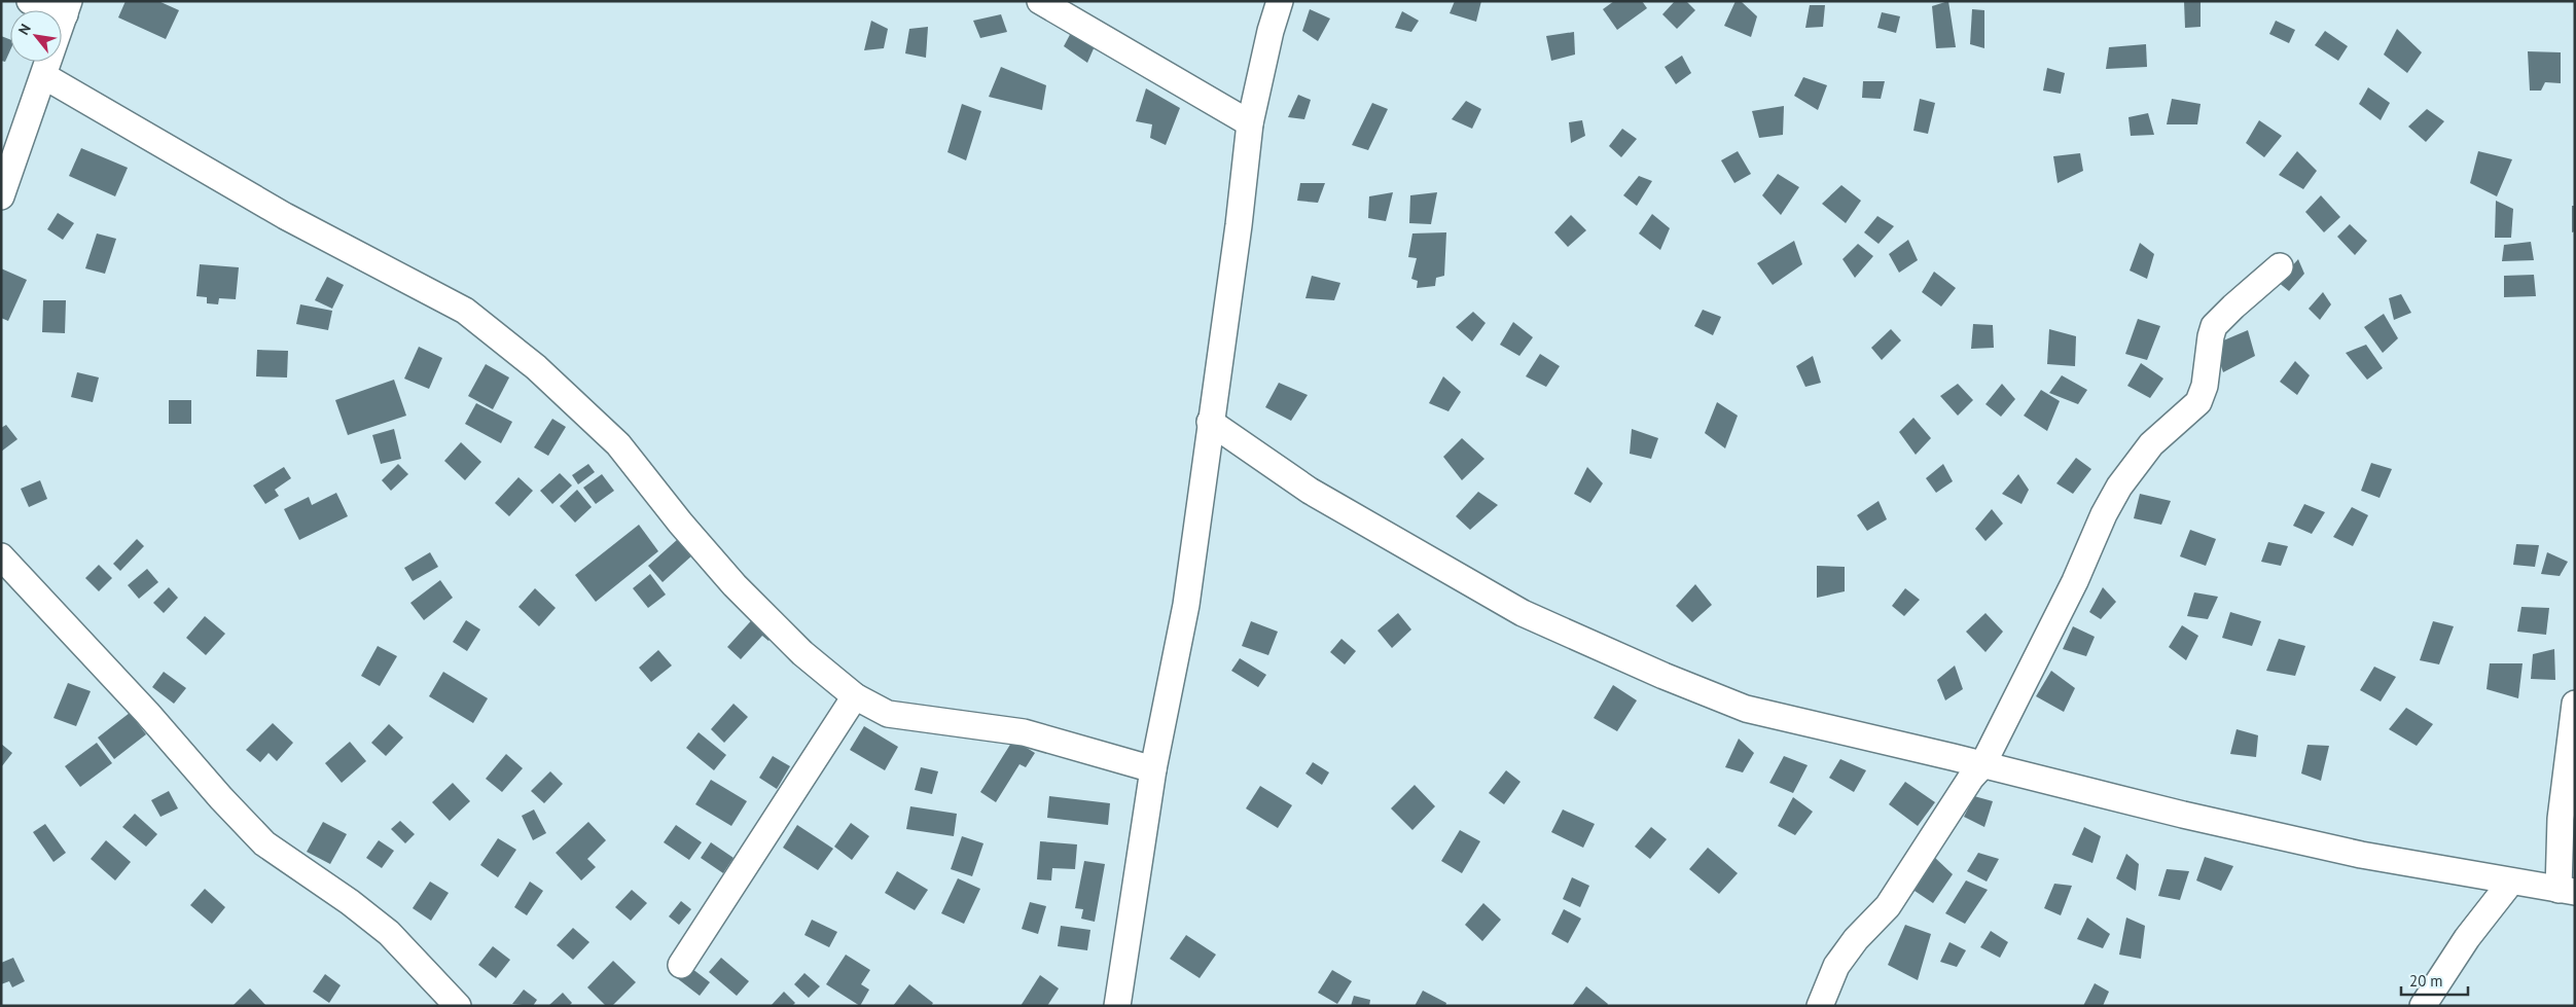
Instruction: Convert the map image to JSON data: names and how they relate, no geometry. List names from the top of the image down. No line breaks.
{"scale_bar":"20 m","north":"top left"}
